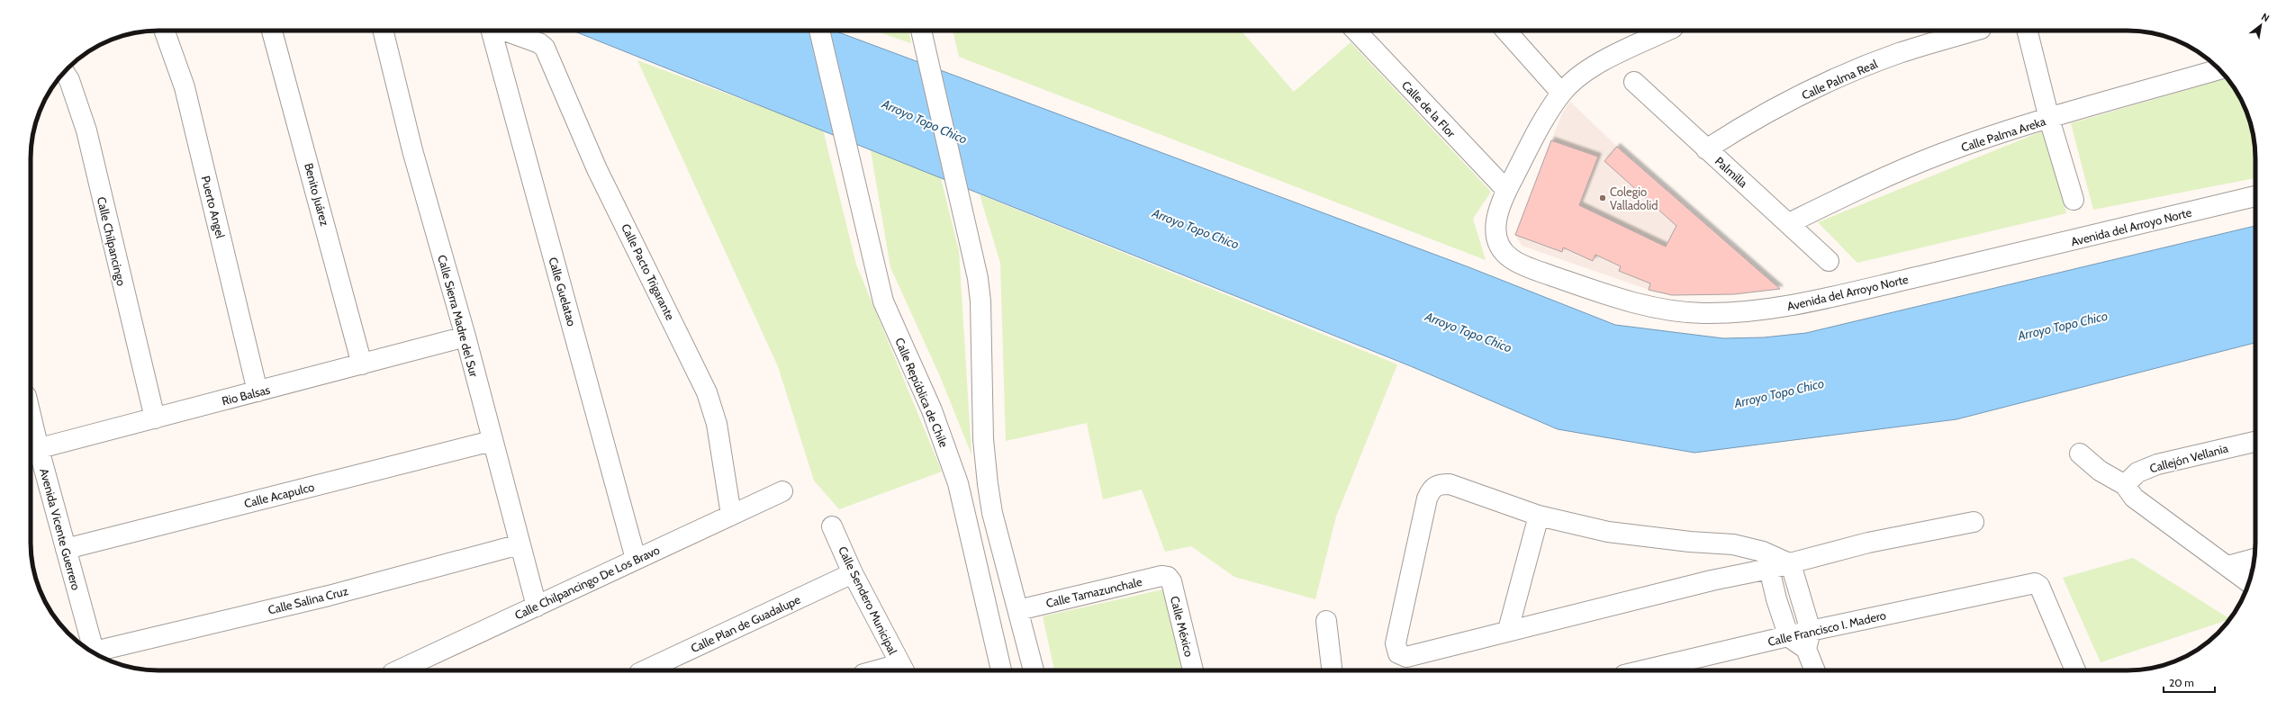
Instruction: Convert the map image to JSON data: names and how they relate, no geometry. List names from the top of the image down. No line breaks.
{"streets":{"street":["Calle Palma Real","Calle de la Flor","Calle Palma Areka","Palmilla","Benito Juárez","Puerto Angel","Avenida del Arroyo Norte","Calle Chilpancingo","Calle Pacto Trigarante","Calle Guelatao","Calle Sierra Madre del Sur","Calle República de Chile","Rio Balsas","Callejón Vellania","Calle Acapulco","Avenida Vicente Guerrero","Calle Chilpancingo De Los Bravo","Calle Tamazunchale","Calle Salina Cruz","Calle Sendero Municipal","Calle Plan de Guadalupe","Calle México","Calle Francisco I. Madero"]},"crossings":[["Calle Palma Real","Palmilla"],["Calle de la Flor","Avenida del Arroyo Norte"],["Calle Palma Areka","Palmilla"],["Benito Juárez","Rio Balsas"],["Puerto Angel","Rio Balsas"],["Calle Chilpancingo","Rio Balsas"],["Calle Pacto Trigarante","Calle Chilpancingo De Los Bravo"],["Calle Guelatao","Calle Chilpancingo De Los Bravo"],["Calle Sierra Madre del Sur","Rio Balsas"],["Calle Sierra Madre del Sur","Calle Acapulco"],["Calle Sierra Madre del Sur","Calle Chilpancingo De Los Bravo"],["Calle Sierra Madre del Sur","Calle Salina Cruz"],["Rio Balsas","Avenida Vicente Guerrero"],["Calle Acapulco","Avenida Vicente Guerrero"],["Calle Tamazunchale","Calle México"],["Calle Sendero Municipal","Calle Plan de Guadalupe"]],"water":["Arroyo Topo Chico"],"places":["Colegio Valladolid"],"scale_bar":"20 m","north":"top right"}
